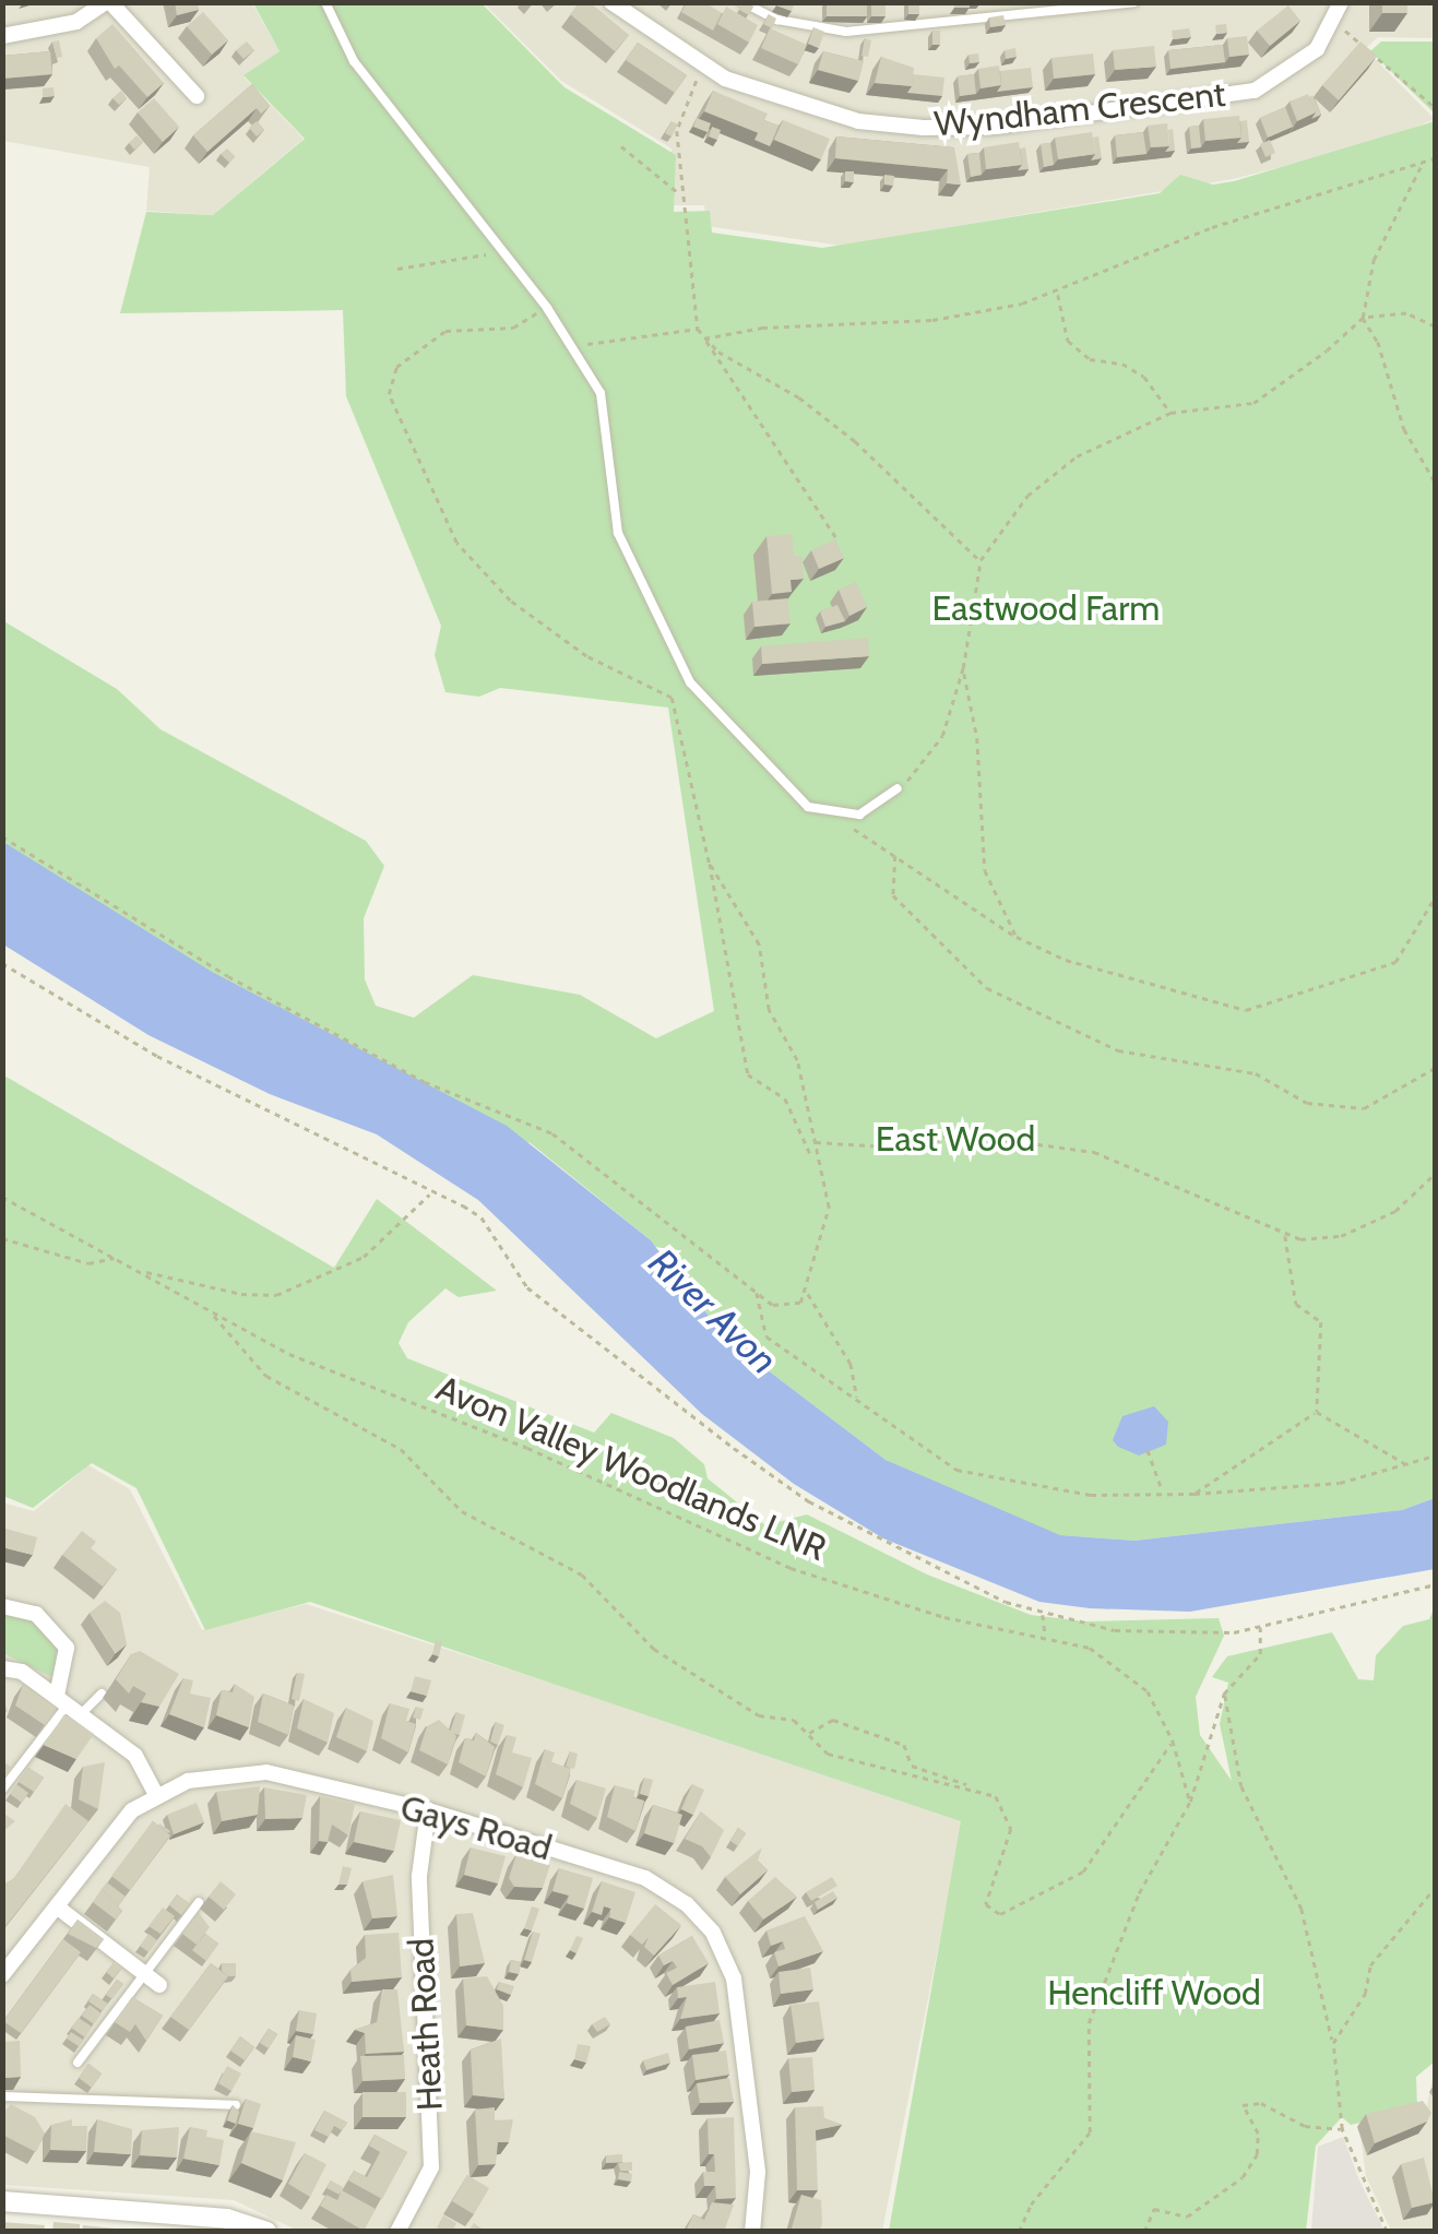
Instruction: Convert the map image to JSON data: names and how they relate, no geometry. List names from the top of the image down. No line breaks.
{"streets":{"street":["Wyndham Crescent","Gays Road","Heath Road"],"path":["Avon Valley Woodlands LNR"]},"crossings":[["Gays Road","Heath Road"]],"water":["River Avon"],"parks":["Eastwood Farm","East Wood","Hencliff Wood"]}
